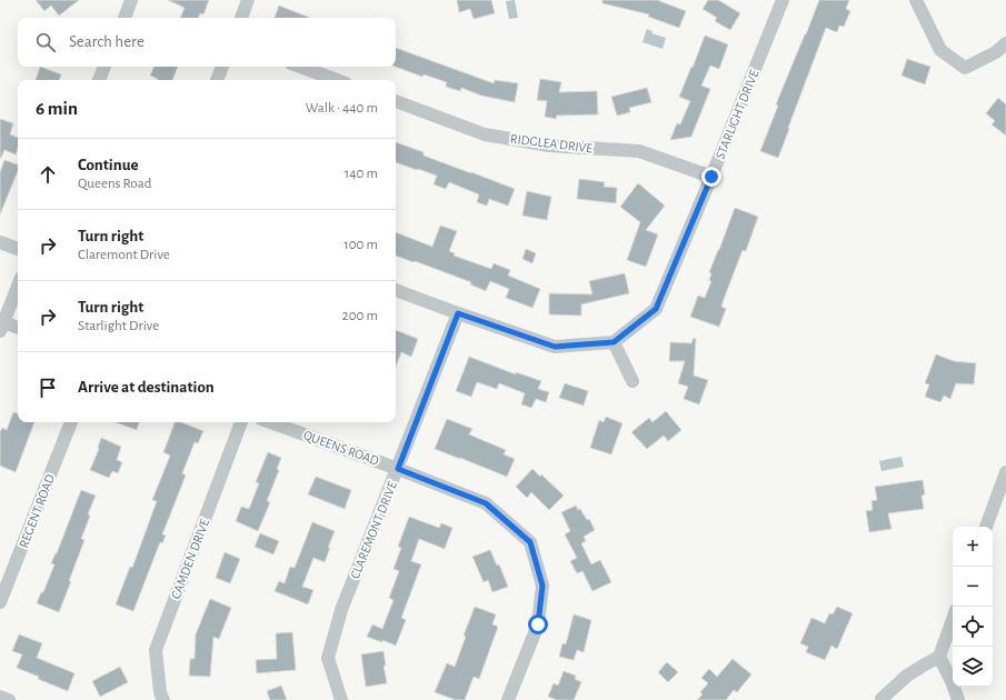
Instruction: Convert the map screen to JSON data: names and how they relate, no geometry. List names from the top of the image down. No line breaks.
{"streets":{"street":["STARLIGHT DRIVE","RIDGLEA DRIVE","QUEENS ROAD","REGENT ROAD","CLAREMONT DRIVE","CAMDEN DRIVE"]},"crossings":[["STARLIGHT DRIVE","RIDGLEA DRIVE"],["QUEENS ROAD","CLAREMONT DRIVE"]],"page":{"search":"Search here","heading":["6 min","Walk · 440 m"],"list":[["Continue","Queens Road","140 m"],["Turn right","Claremont Drive","100 m"],["Turn right","Starlight Drive","200 m"],"Arrive at destination"],"map_buttons":["+","−"]}}
